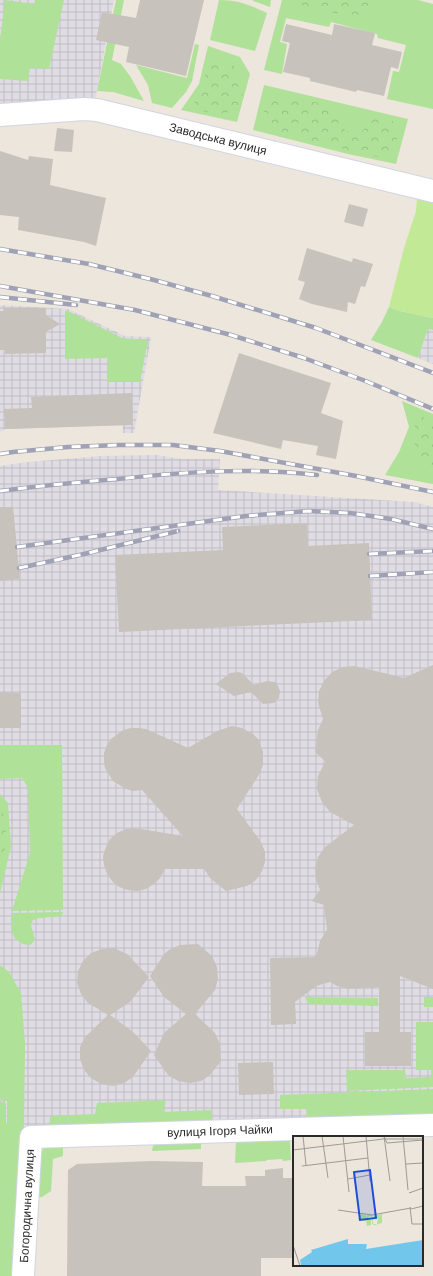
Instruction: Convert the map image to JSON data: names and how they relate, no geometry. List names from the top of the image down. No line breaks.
{"streets":{"street":["Заводська вулиця","вулиця Ігоря Чайки","Богородична вулиця"]},"crossings":[["вулиця Ігоря Чайки","Богородична вулиця"]]}
